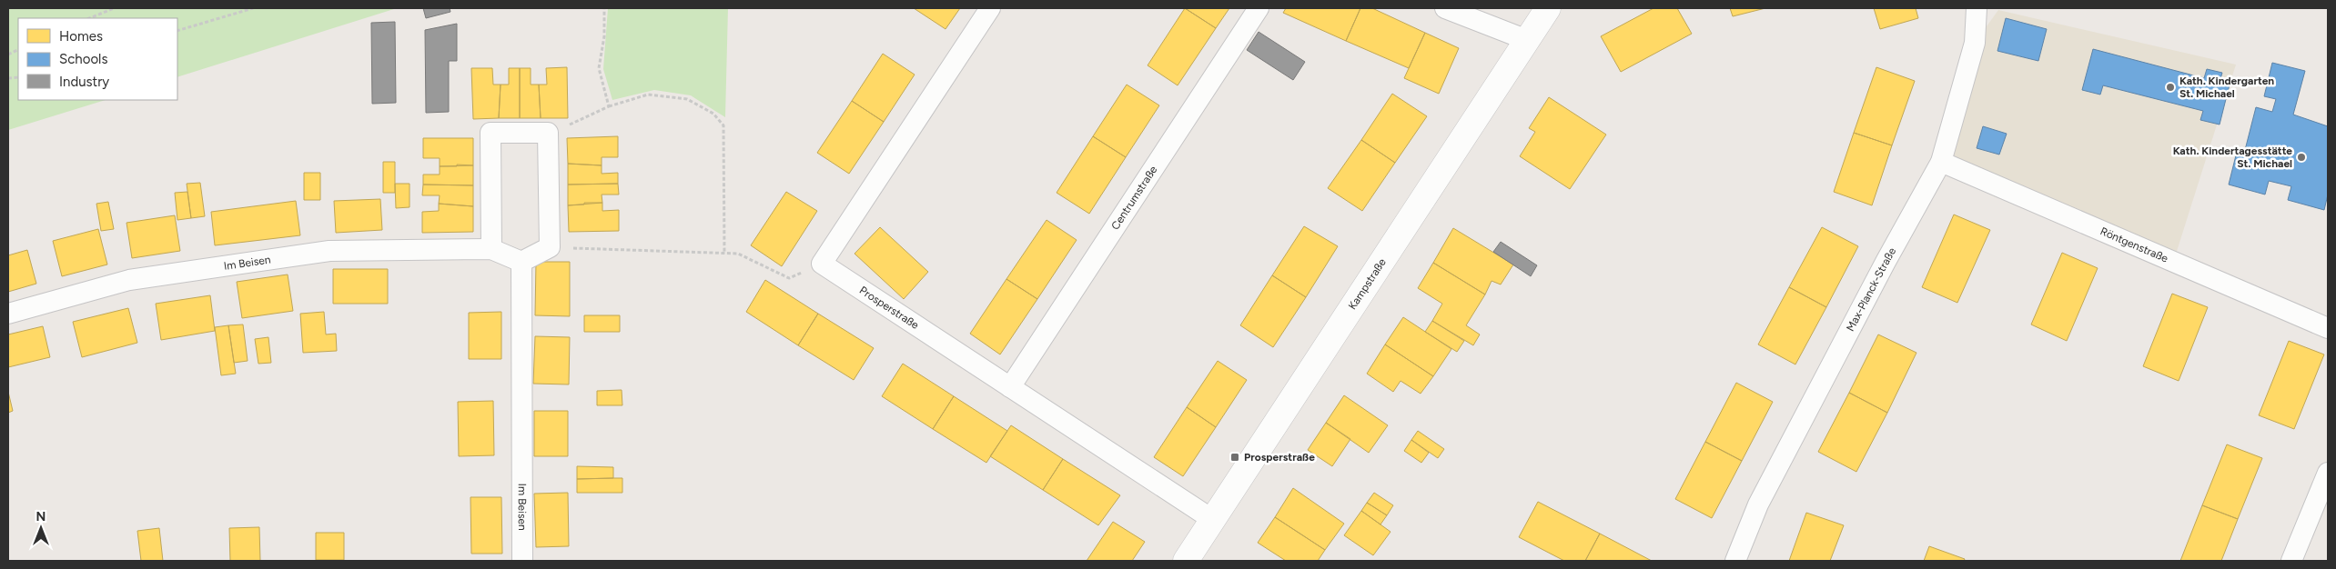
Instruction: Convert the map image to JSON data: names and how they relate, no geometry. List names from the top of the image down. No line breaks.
{"streets":{"street":["Centrumstraße","Röntgenstraße","Im Beisen","Kampstraße","Max-Planck-Straße","Prosperstraße"]},"crossings":[["Centrumstraße","Prosperstraße"],["Röntgenstraße","Max-Planck-Straße"],["Kampstraße","Prosperstraße"]],"places":{"other":["Kath. Kindergarten St. Michael","Kath. Kindertagesstätte St. Michael"],"transit":["Prosperstraße"]},"legend":["Homes","Schools","Industry"],"north":"top"}
